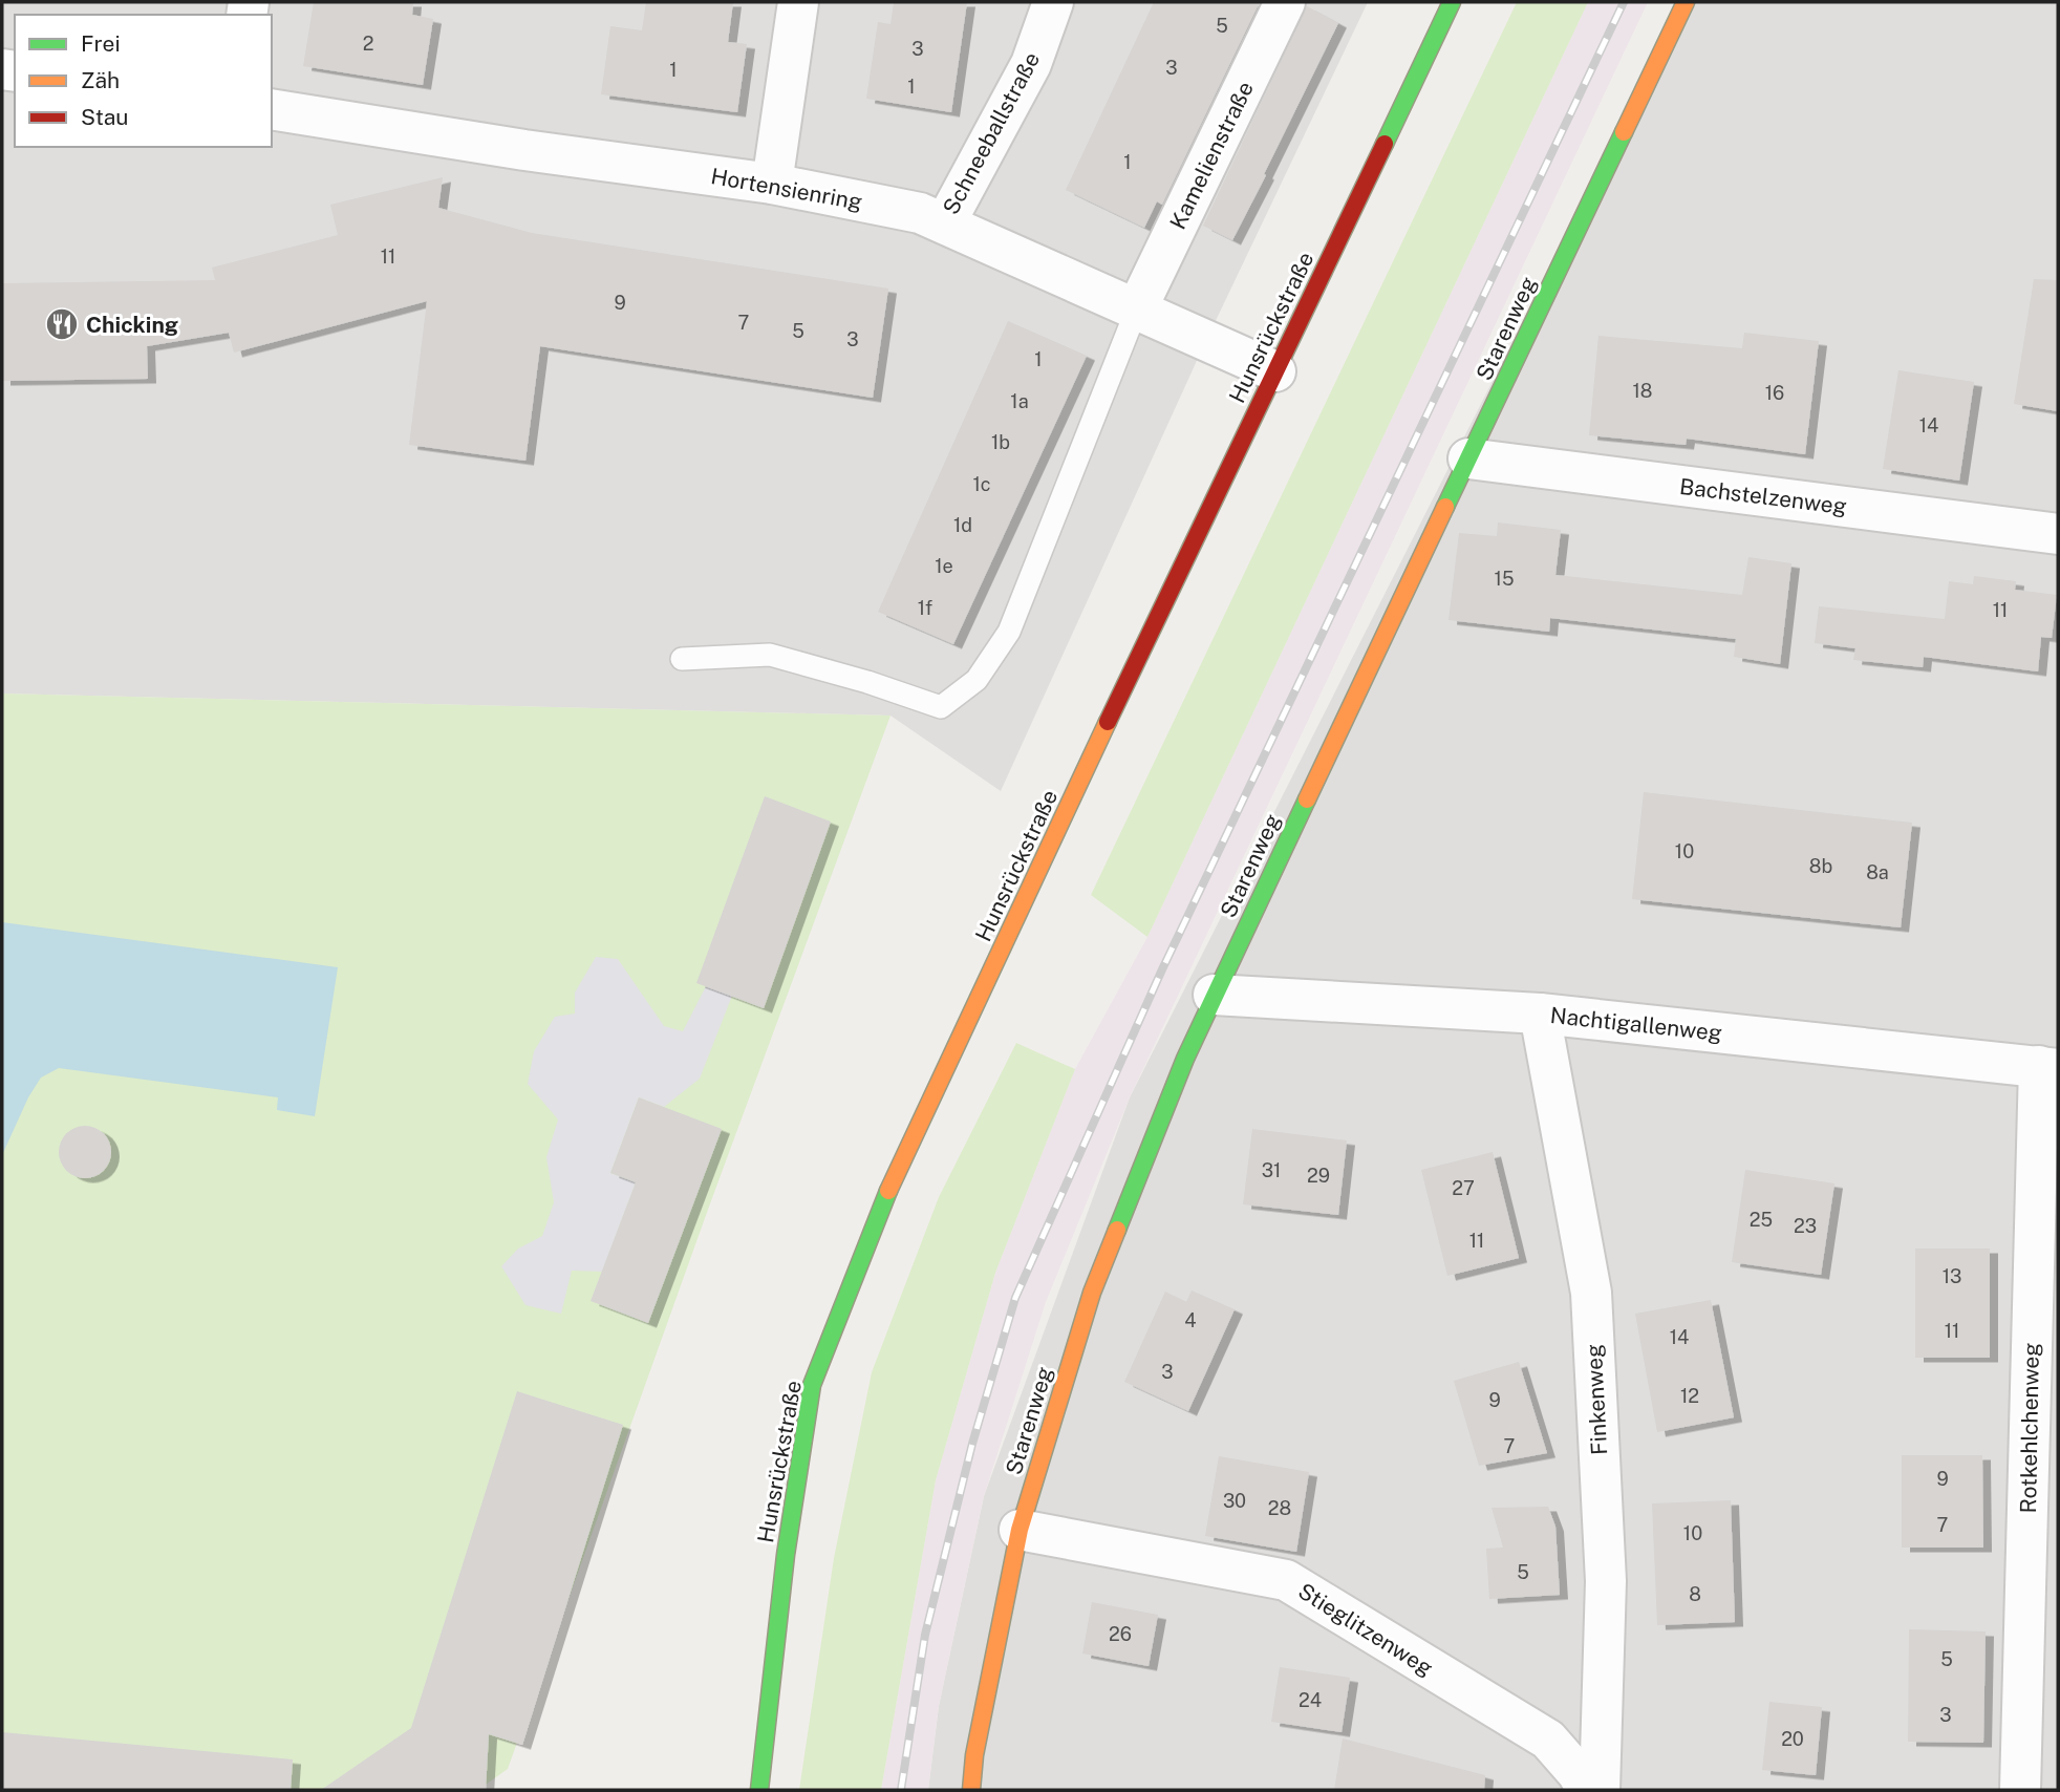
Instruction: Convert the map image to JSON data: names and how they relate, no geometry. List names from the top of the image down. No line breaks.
{"streets":{"street":["Schneeballstraße","Kamelienstraße","Hortensienring","Hunsrückstraße","Starenweg","Bachstelzenweg","Nachtigallenweg","Finkenweg","Rotkehlchenweg","Stieglitzenweg"]},"crossings":[["Schneeballstraße","Hortensienring"],["Kamelienstraße","Hortensienring"],["Hortensienring","Hunsrückstraße"],["Starenweg","Bachstelzenweg"],["Starenweg","Nachtigallenweg"],["Starenweg","Stieglitzenweg"],["Nachtigallenweg","Finkenweg"],["Nachtigallenweg","Rotkehlchenweg"]],"places":{"restaurant":["Chicking"]},"house_numbers":["5","2","3","3","1","1","1","11","9","7","5","3","1","18","16","1a","14","1b","1c","1d","1e","15","1f","11","10","8b","8a","31","29","27","25","23","11","13","4","11","14","3","12","9","7","9","30","28","7","10","5","8","26","5","24","3","20"],"legend":["Frei","Zäh","Stau"]}
